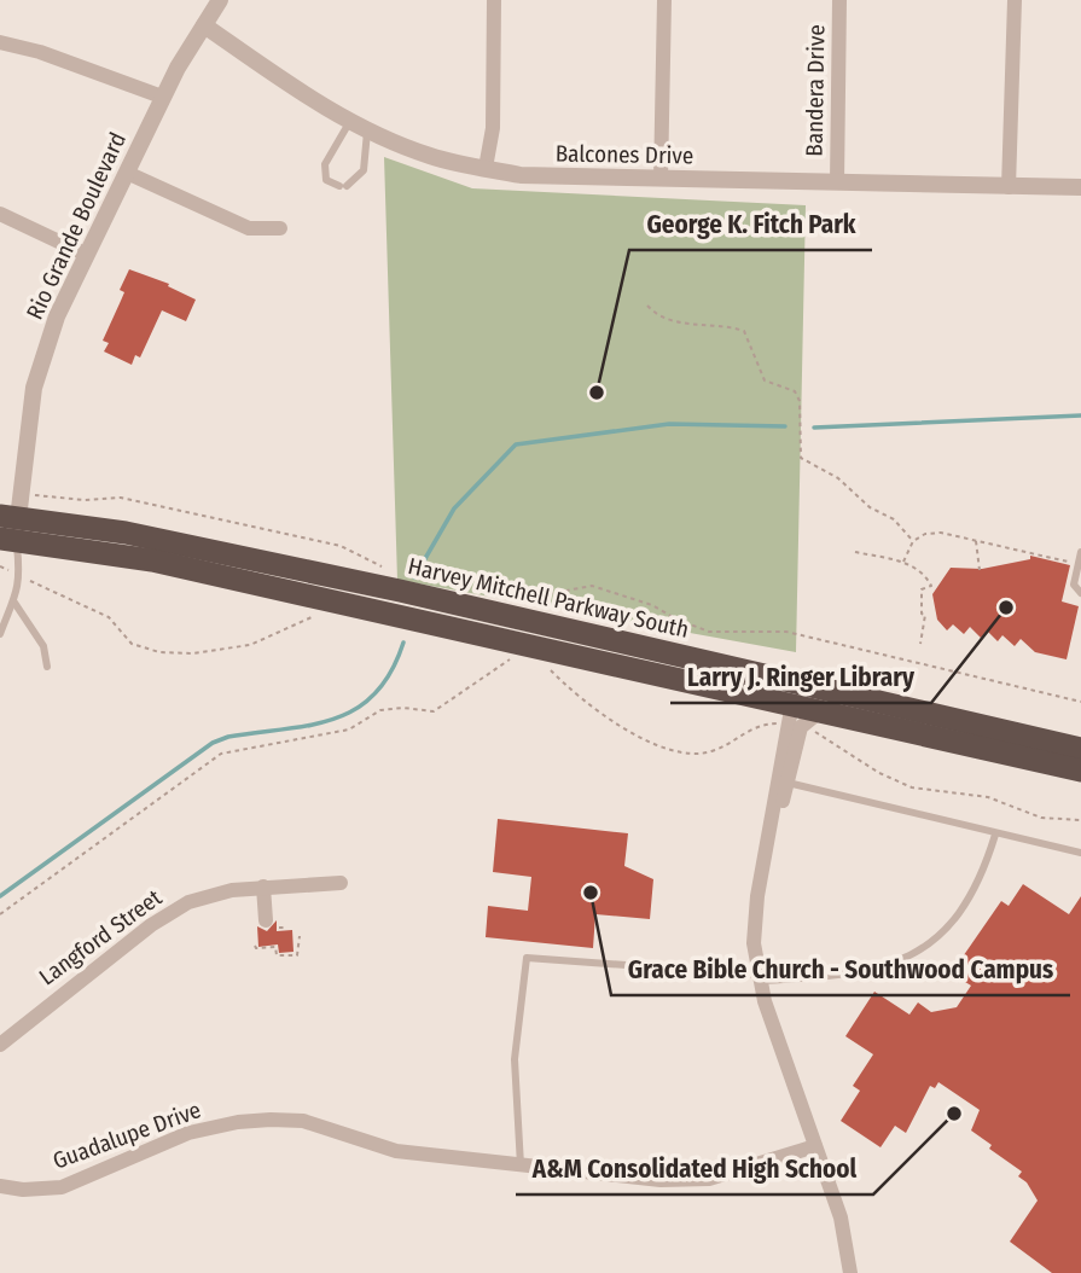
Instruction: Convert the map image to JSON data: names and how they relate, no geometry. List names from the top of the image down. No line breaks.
{"streets":{"highway":["Harvey Mitchell Parkway South"],"street":["Bandera Drive","Balcones Drive","Rio Grande Boulevard","Langford Street","Guadalupe Drive"]},"crossings":[["Bandera Drive","Balcones Drive"],["Balcones Drive","Rio Grande Boulevard"],["Rio Grande Boulevard","Harvey Mitchell Parkway South"]],"places":["George K. Fitch Park","Larry J. Ringer Library","Grace Bible Church - Southwood Campus","A&M Consolidated High School"]}
